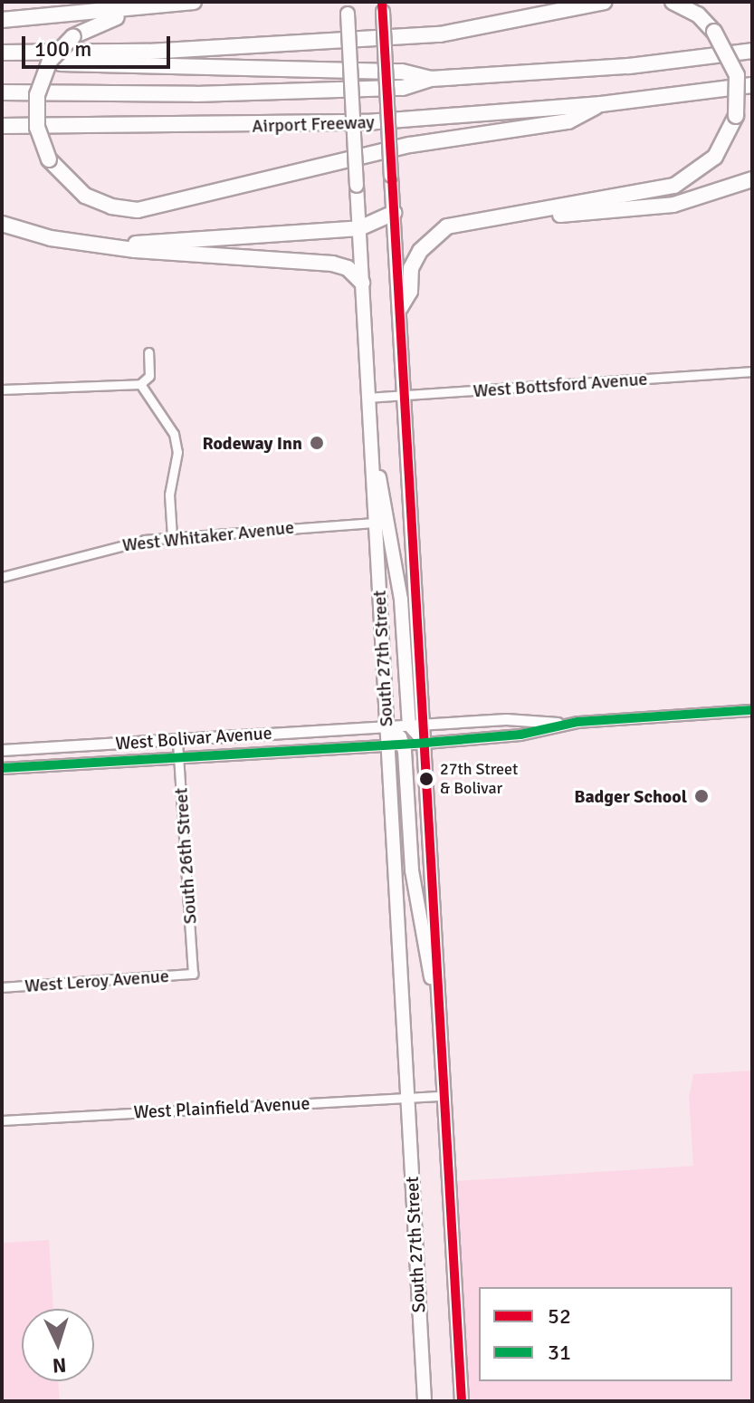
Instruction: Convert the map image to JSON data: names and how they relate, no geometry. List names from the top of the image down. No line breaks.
{"streets":{"highway":["Airport Freeway"],"main road":["South 27th Street"],"street":["West Bottsford Avenue","West Whitaker Avenue","West Bolivar Avenue","South 26th Street","West Leroy Avenue","West Plainfield Avenue"]},"crossings":[["West Bottsford Avenue","South 27th Street"],["West Whitaker Avenue","South 27th Street"],["South 27th Street","West Bolivar Avenue"],["South 27th Street","West Plainfield Avenue"],["West Bolivar Avenue","South 26th Street"],["South 26th Street","West Leroy Avenue"]],"places":["Rodeway Inn","27th Street & Bolivar","Badger School"],"lines":["transit line 52","transit line 31"],"legend":["52","31"],"scale_bar":"100 m","north":"bottom"}
